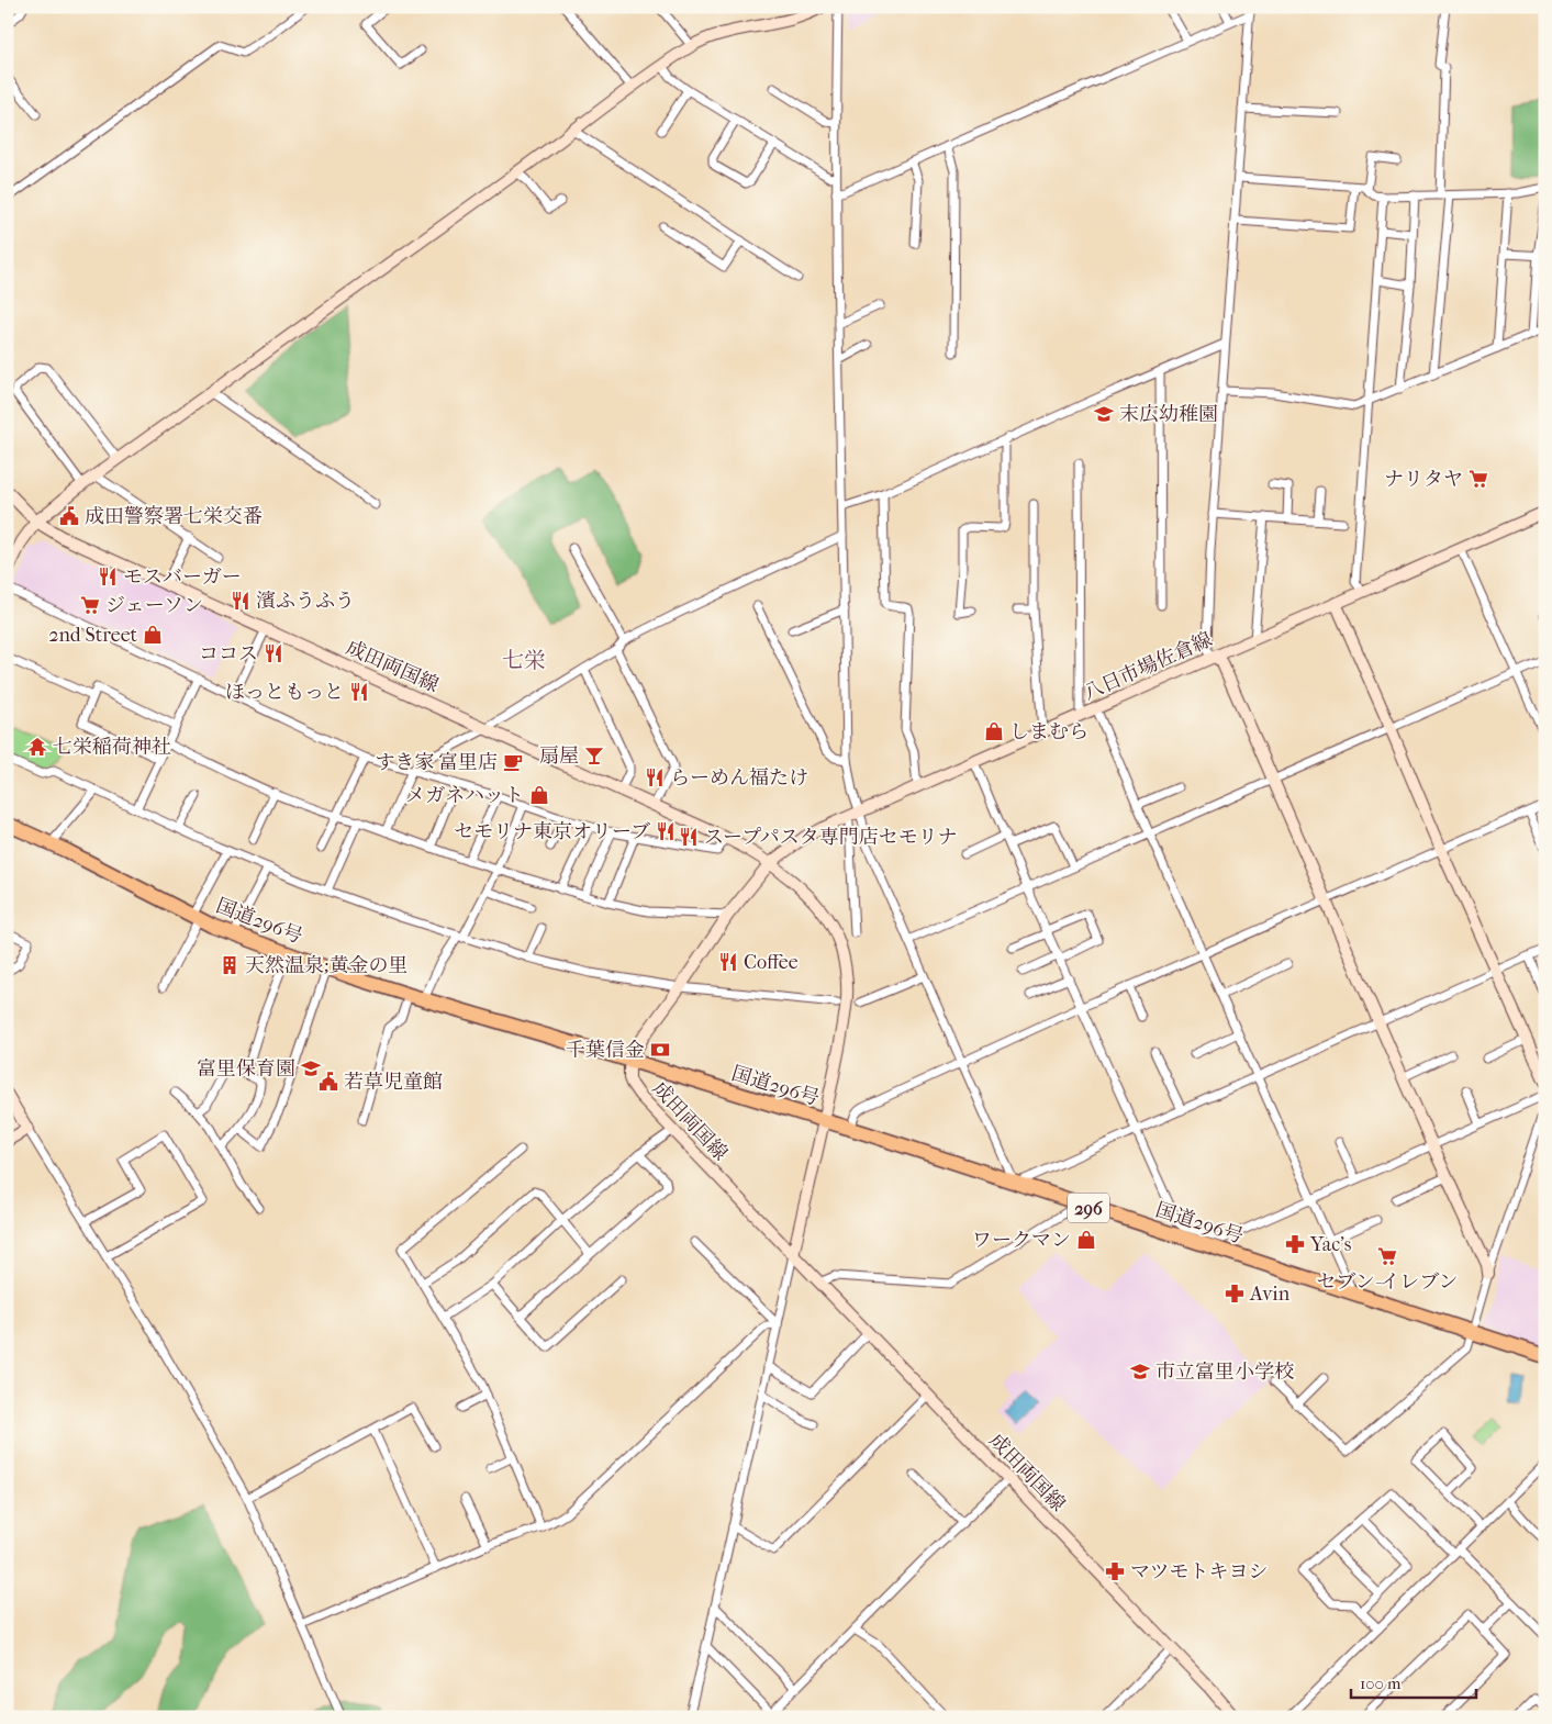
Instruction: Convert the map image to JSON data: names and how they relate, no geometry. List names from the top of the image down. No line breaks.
{"streets":{"highway":["国道296号","296"],"main road":["成田両国線","八日市場佐倉線"]},"crossings":[["成田両国線","八日市場佐倉線"],["成田両国線","国道296号"]],"districts":["七栄"],"places":{"school or university":["末広幼稚園","富里保育園","市立富里小学校"],"supermarket":["ナリタヤ","ジェーソン","セブン-イレブン"],"public building":["成田警察署七栄交番","若草児童館"],"restaurant":["モスバーガー","濱ふうふう","ココス","ほっともっと","らーめん福たけ","セモリナ東京オリーブ","スープパスタ専門店セモリナ","Coffee"],"shop":["2nd Street","しまむら","メガネハット","ワークマン"],"temple":["七栄稲荷神社"],"bar":["扇屋"],"cafe":["すき家 富里店"],"building":["天然温泉;黄金の里"],"bank":["千葉信金"],"pharmacy":["Yac's","Avin","マツモトキヨシ"]},"scale_bar":"100 m"}
